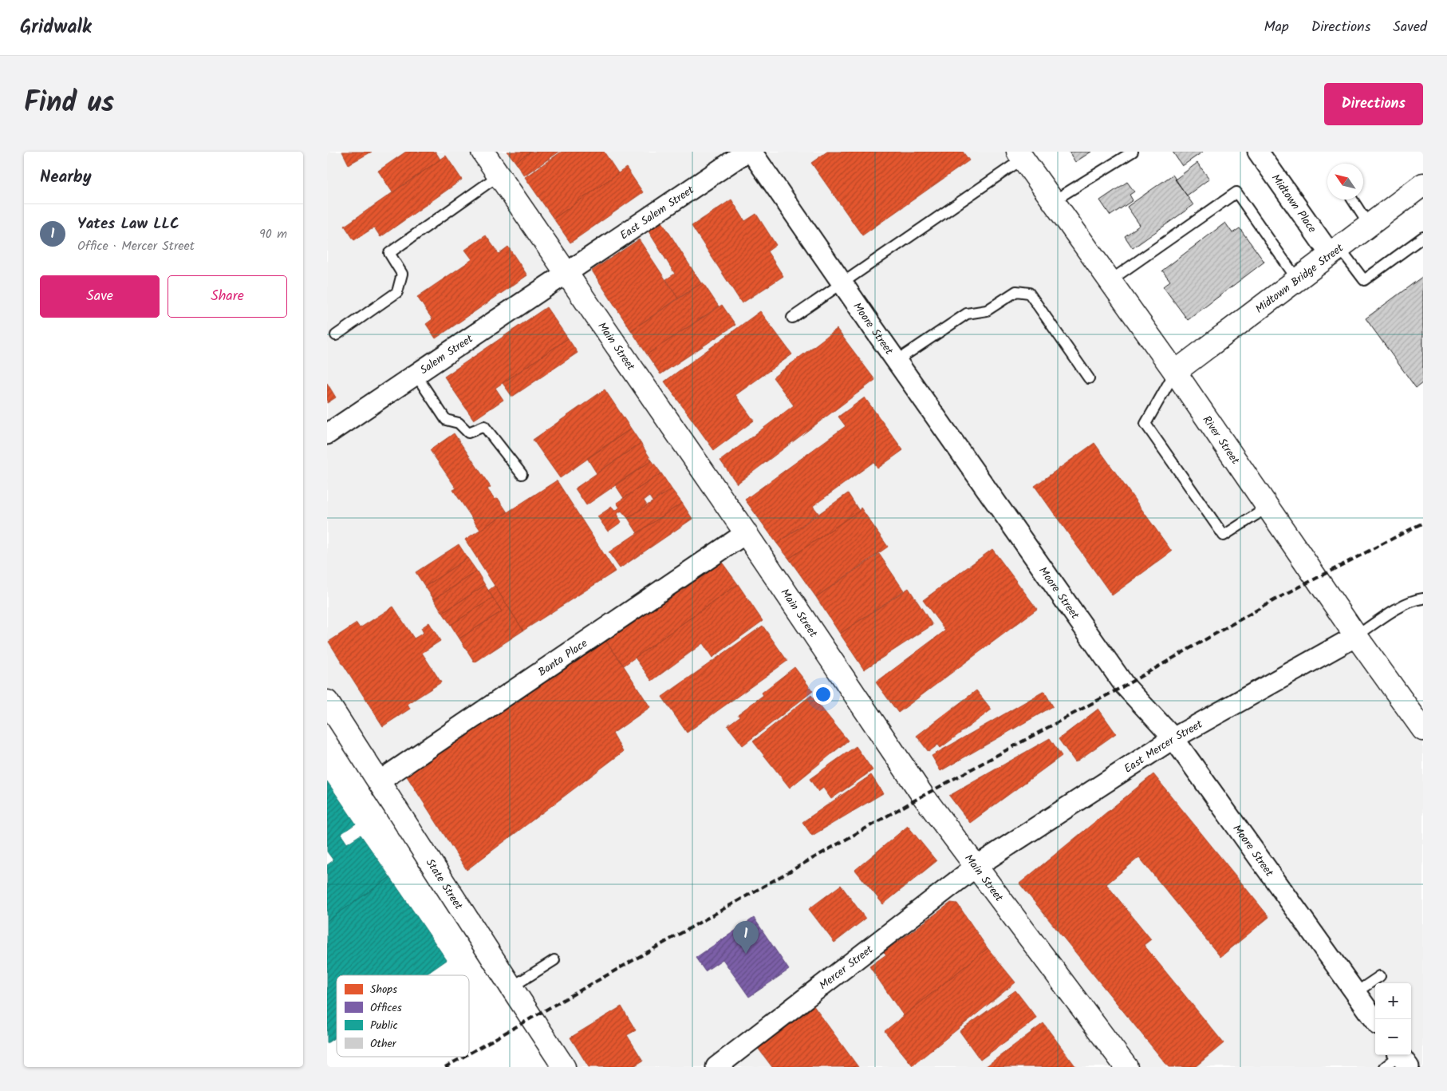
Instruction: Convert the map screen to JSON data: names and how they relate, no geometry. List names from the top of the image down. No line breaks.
{"streets":{"street":["Midtown Place","East Salem Street","Midtown Bridge Street","Moore Street","Main Street","Salem Street","River Street","Banta Place","East Mercer Street","State Street","Mercer Street"]},"crossings":[["Midtown Place","Midtown Bridge Street"],["East Salem Street","Main Street"],["East Salem Street","Salem Street"],["Midtown Bridge Street","River Street"],["Moore Street","East Mercer Street"],["Main Street","Salem Street"],["Main Street","Banta Place"],["Main Street","East Mercer Street"],["Main Street","Mercer Street"],["River Street","East Mercer Street"],["Banta Place","State Street"],["East Mercer Street","Mercer Street"]],"legend":["Shops","Offices","Public","Other"],"north":"top left","page":{"header":"Gridwalk","nav":["Map","Directions","Saved"],"title":"Find us","buttons":["Directions",["Save","Share"]],"heading":"Nearby","list":[{"mark":"1","name":"Yates Law LLC","note":"Office · Mercer Street","value":"90 m"}],"pins":"1","map_buttons":["+","−"]}}
